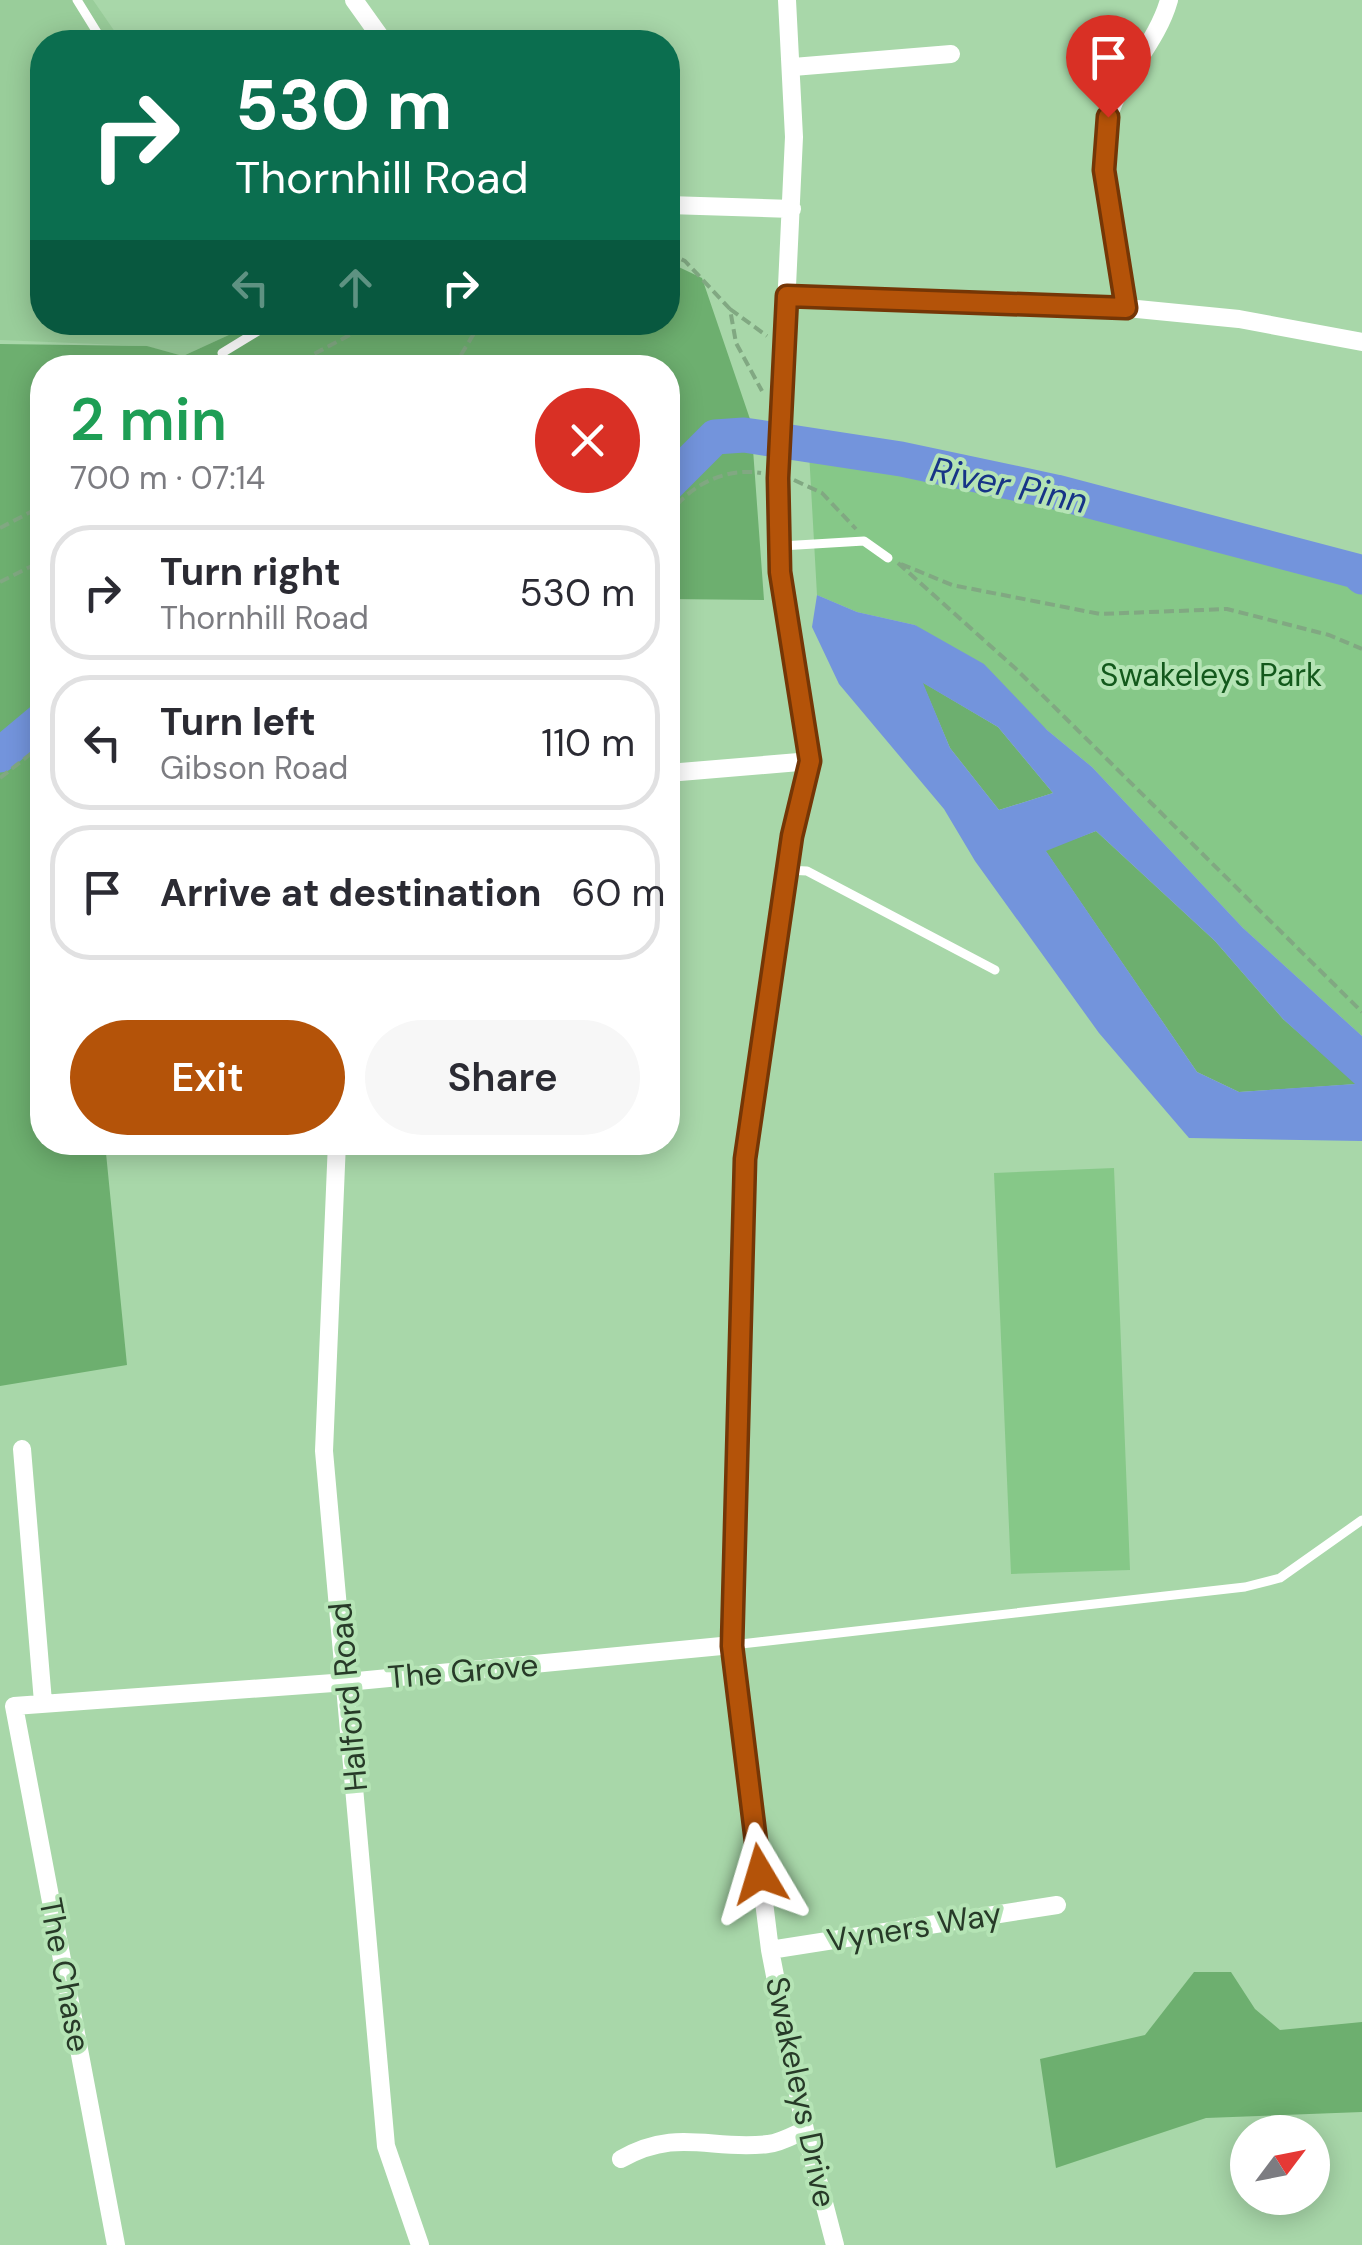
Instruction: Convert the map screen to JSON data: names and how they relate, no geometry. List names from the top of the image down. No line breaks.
{"streets":{"street":["The Grove","Halford Road","Vyners Way","The Chase","Swakeleys Drive"]},"crossings":[["The Grove","Halford Road"],["The Grove","The Chase"],["The Grove","Swakeleys Drive"],["Vyners Way","Swakeleys Drive"]],"water":["River Pinn"],"parks":["Swakeleys Park"],"north":"top right","page":{"turn":["530 m","Thornhill Road"],"heading":["2 min","700 m · 07:14"],"list":[{"name":"Turn right","note":"Thornhill Road","value":"530 m"},{"name":"Turn left","note":"Gibson Road","value":"110 m"},{"name":"Arrive at destination","value":"60 m"}],"buttons":["Exit","Share"]}}
